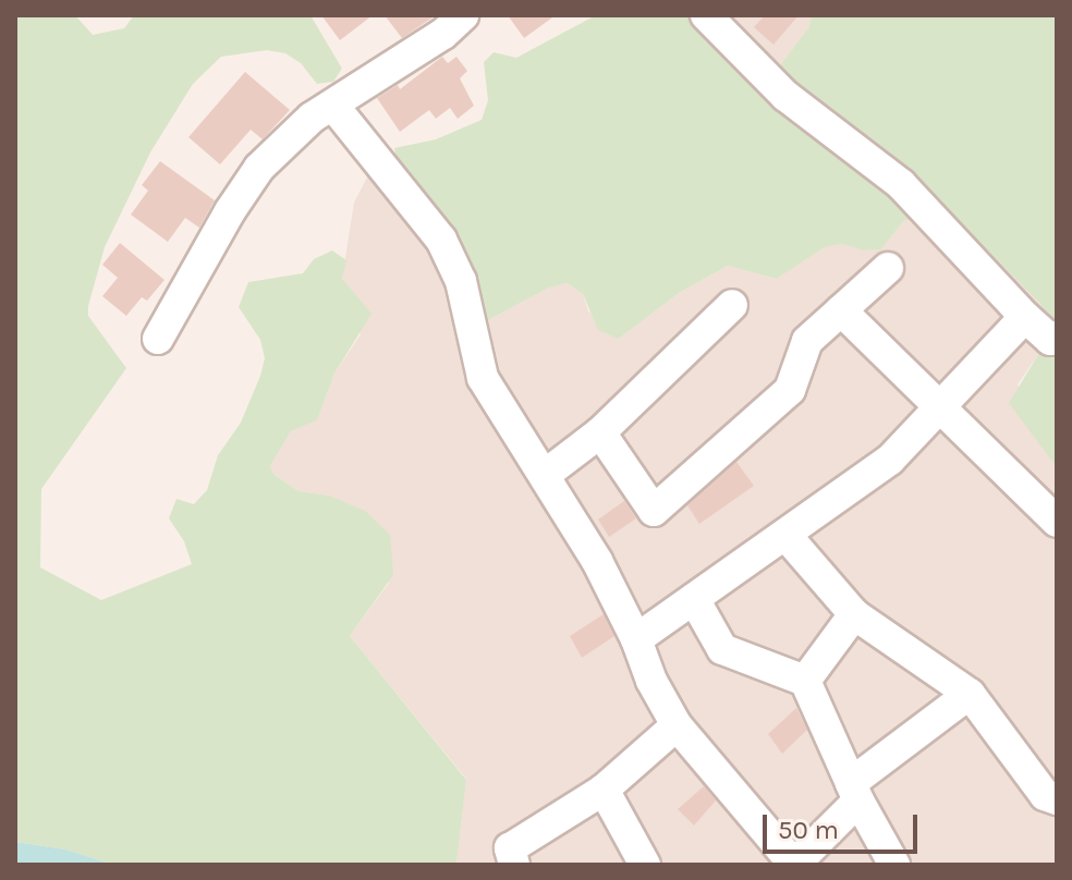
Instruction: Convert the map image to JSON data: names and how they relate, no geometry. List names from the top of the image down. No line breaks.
{"scale_bar":"50 m"}
